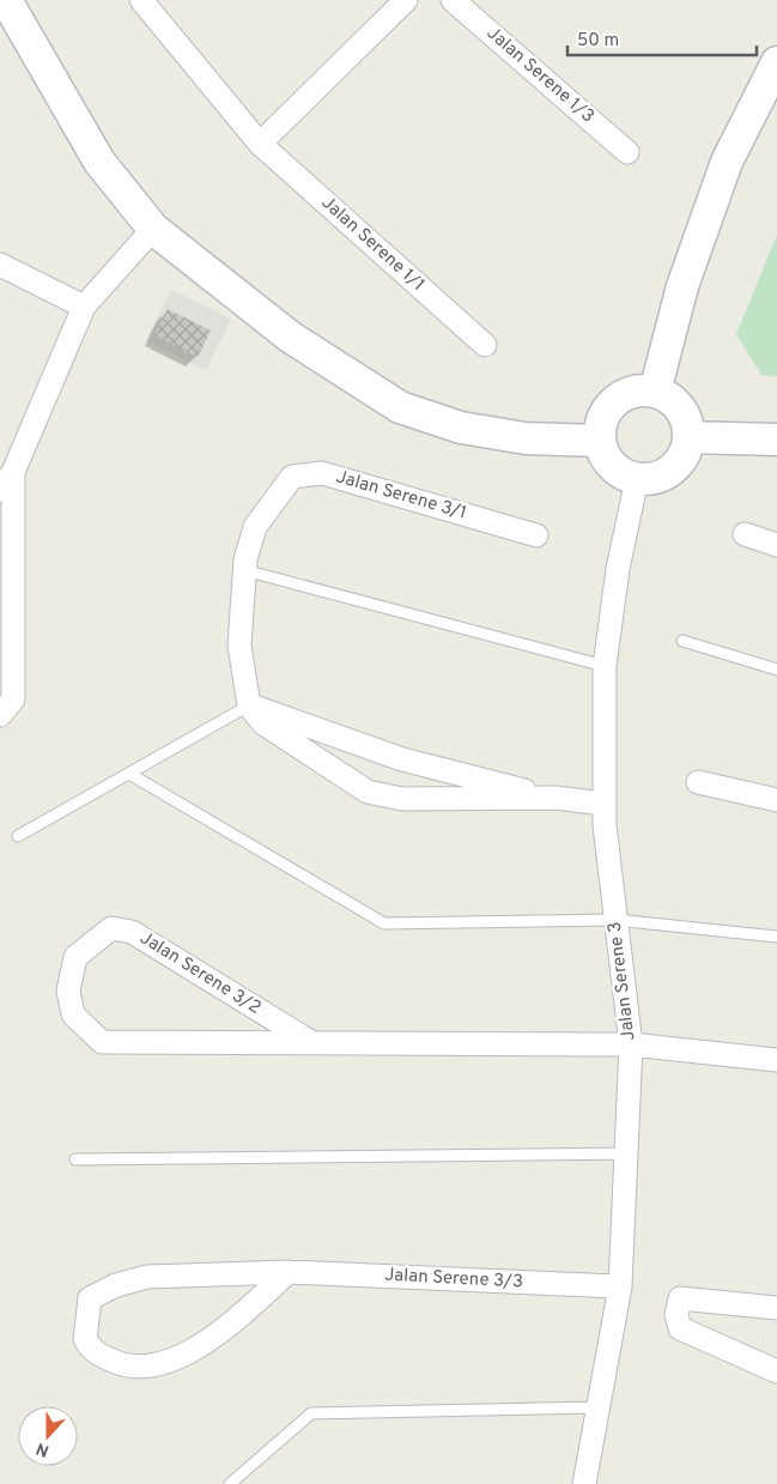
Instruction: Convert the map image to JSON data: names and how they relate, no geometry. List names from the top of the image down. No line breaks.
{"streets":{"street":["Jalan Serene 1/3","Jalan Serene 1/1","Jalan Serene 3/1","Jalan Serene 3/2","Jalan Serene 3","Jalan Serene 3/3"]},"crossings":[["Jalan Serene 3/2","Jalan Serene 3"],["Jalan Serene 3","Jalan Serene 3/3"]],"scale_bar":"50 m","north":"bottom"}
